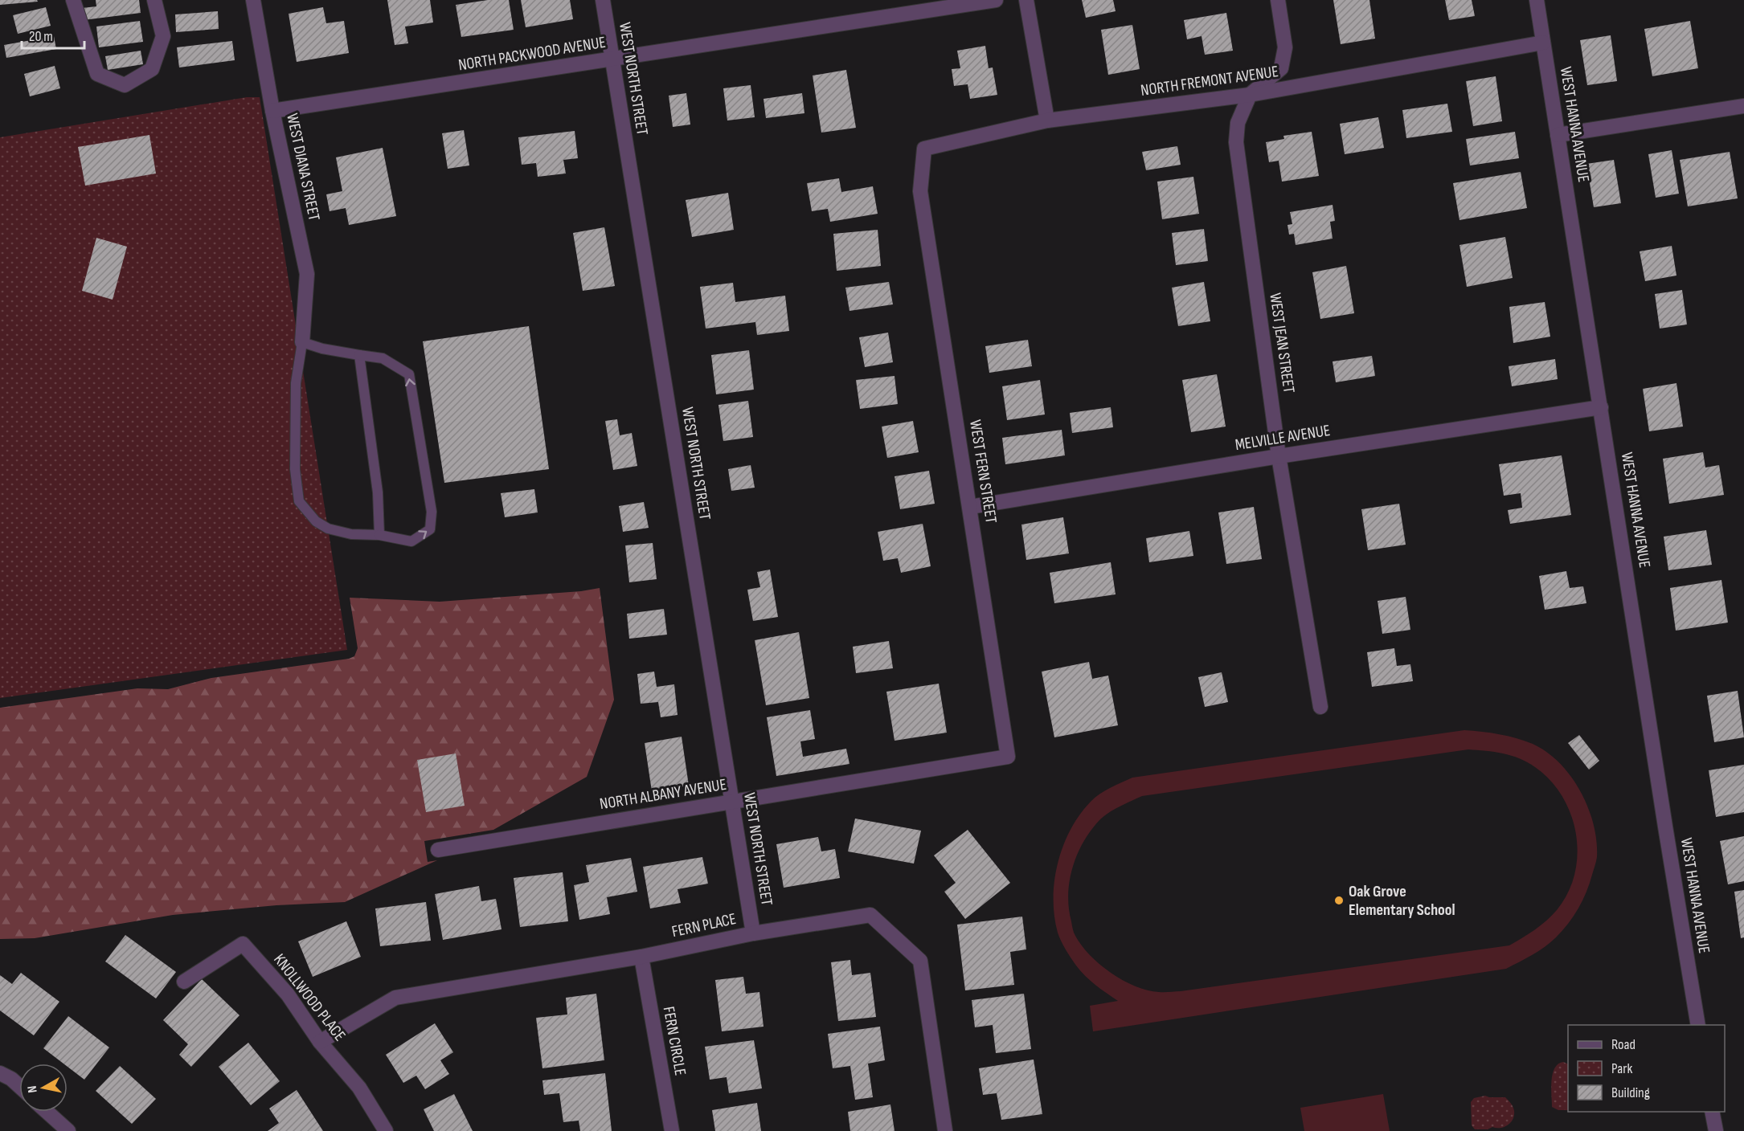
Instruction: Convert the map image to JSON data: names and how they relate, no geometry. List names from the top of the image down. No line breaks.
{"streets":{"street":["NORTH PACKWOOD AVENUE","WEST NORTH STREET","NORTH FREMONT AVENUE","WEST HANNA AVENUE","WEST DIANA STREET","WEST JEAN STREET","MELVILLE AVENUE","WEST FERN STREET","NORTH ALBANY AVENUE","FERN PLACE","KNOLLWOOD PLACE","FERN CIRCLE"]},"crossings":[["NORTH PACKWOOD AVENUE","WEST NORTH STREET"],["NORTH PACKWOOD AVENUE","WEST DIANA STREET"],["WEST NORTH STREET","NORTH ALBANY AVENUE"],["WEST NORTH STREET","FERN PLACE"],["NORTH FREMONT AVENUE","WEST HANNA AVENUE"],["NORTH FREMONT AVENUE","WEST JEAN STREET"],["NORTH FREMONT AVENUE","WEST FERN STREET"],["WEST HANNA AVENUE","MELVILLE AVENUE"],["WEST JEAN STREET","MELVILLE AVENUE"],["MELVILLE AVENUE","WEST FERN STREET"],["WEST FERN STREET","NORTH ALBANY AVENUE"],["FERN PLACE","KNOLLWOOD PLACE"],["FERN PLACE","FERN CIRCLE"]],"places":["Oak Grove Elementary School"],"legend":["Road","Park","Building"],"scale_bar":"20 m","north":"left"}
